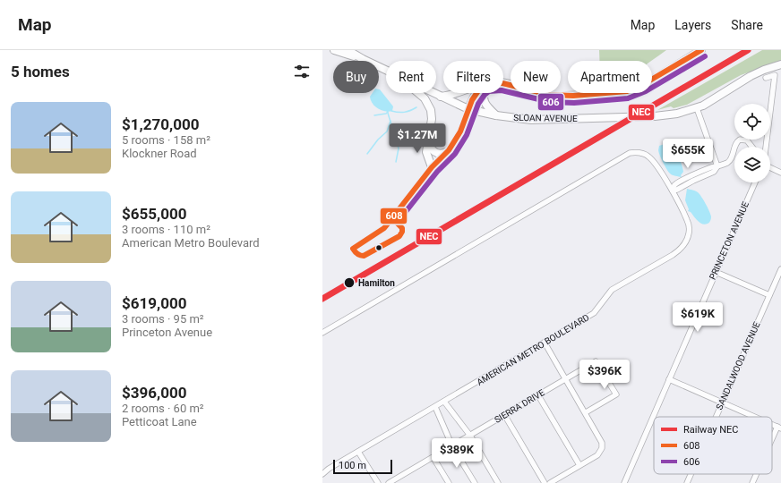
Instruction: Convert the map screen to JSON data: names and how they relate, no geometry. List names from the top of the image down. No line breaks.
{"streets":{"main road":["SLOAN AVENUE"],"street":["PRINCETON AVENUE","AMERICAN METRO BOULEVARD","SANDALWOOD AVENUE","SIERRA DRIVE"]},"places":["Hamilton"],"lines":["rail line NEC","transit line 608","transit line 606"],"legend":["Railway NEC","608","606"],"scale_bar":"100 m","page":{"header":"Map","nav":["Map","Layers","Share"],"heading":"5 homes","chip":["Buy","Rent","Filters","New","Apartment"],"list":[{"name":"$1,270,000","note":"5 rooms · 158 m² · Klockner Road"},{"name":"$655,000","note":"3 rooms · 110 m² · American Metro Boulevard"},{"name":"$619,000","note":"3 rooms · 95 m² · Princeton Avenue"},{"name":"$396,000","note":"2 rooms · 60 m² · Petticoat Lane"}],"price":["$1.27M","$655K","$619K","$396K","$389K"],"scale":"100 m"}}
